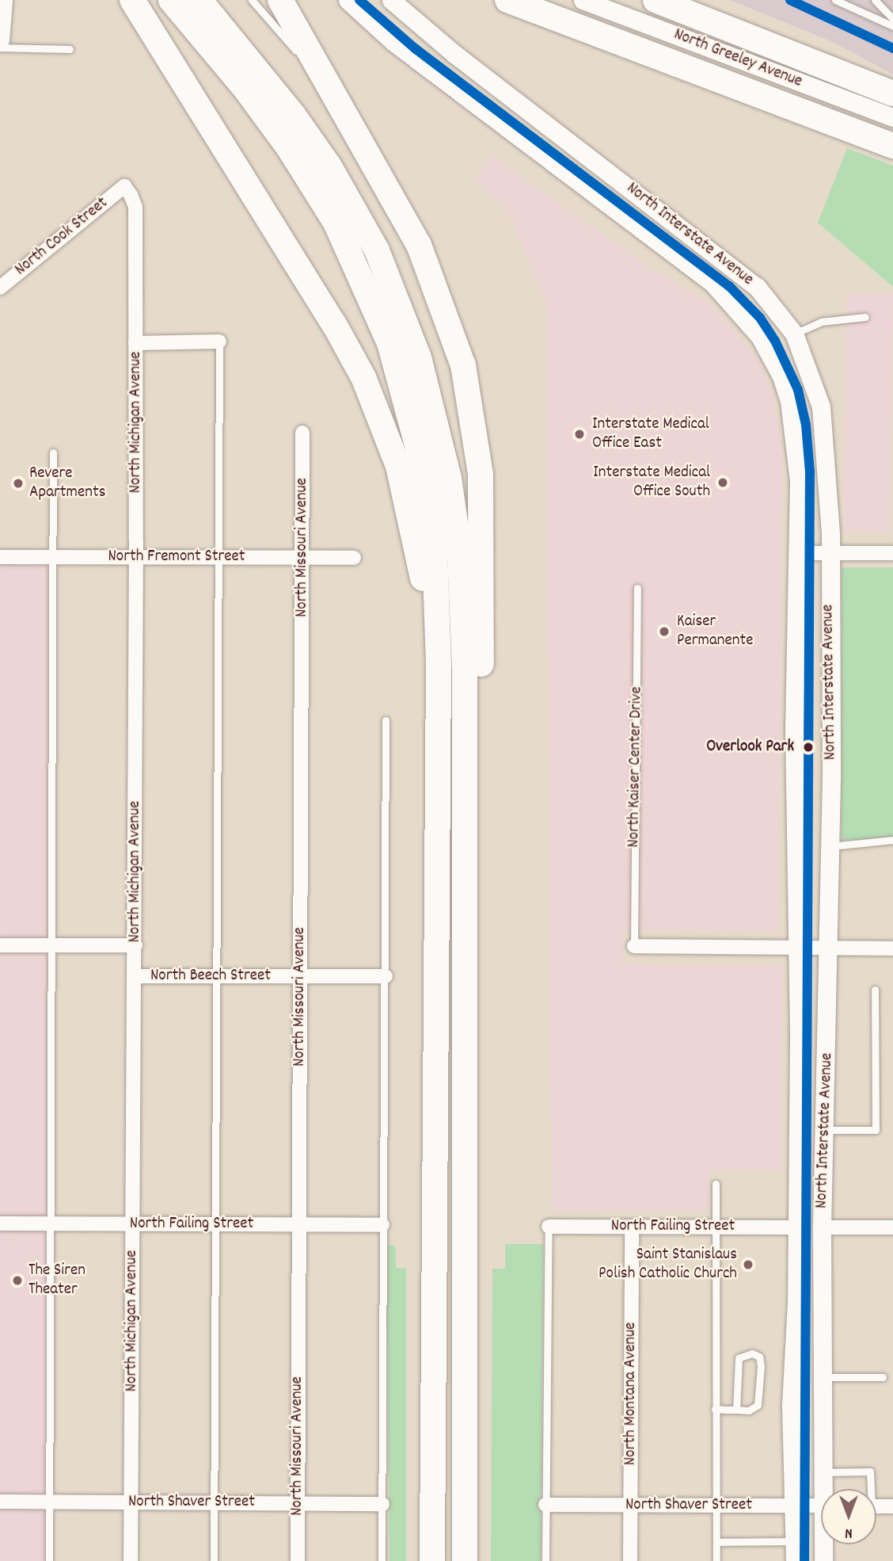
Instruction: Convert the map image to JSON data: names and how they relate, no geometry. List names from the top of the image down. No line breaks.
{"streets":{"street":["North Greeley Avenue","North Interstate Avenue","North Cook Street","North Michigan Avenue","North Missouri Avenue","North Fremont Street","North Beech Street","North Failing Street","North Montana Avenue","North Shaver Street"],"lane":["North Kaiser Center Drive"]},"crossings":[["North Interstate Avenue","North Failing Street"],["North Interstate Avenue","North Shaver Street"],["North Cook Street","North Michigan Avenue"],["North Michigan Avenue","North Fremont Street"],["North Michigan Avenue","North Beech Street"],["North Michigan Avenue","North Failing Street"],["North Michigan Avenue","North Shaver Street"],["North Missouri Avenue","North Fremont Street"],["North Missouri Avenue","North Beech Street"],["North Missouri Avenue","North Failing Street"],["North Missouri Avenue","North Shaver Street"],["North Failing Street","North Montana Avenue"],["North Montana Avenue","North Shaver Street"]],"places":["Interstate Medical Office East","Interstate Medical Office South","Revere Apartments","Kaiser Permanente","Overlook Park","Saint Stanislaus Polish Catholic Church","The Siren Theater"],"north":"bottom"}
